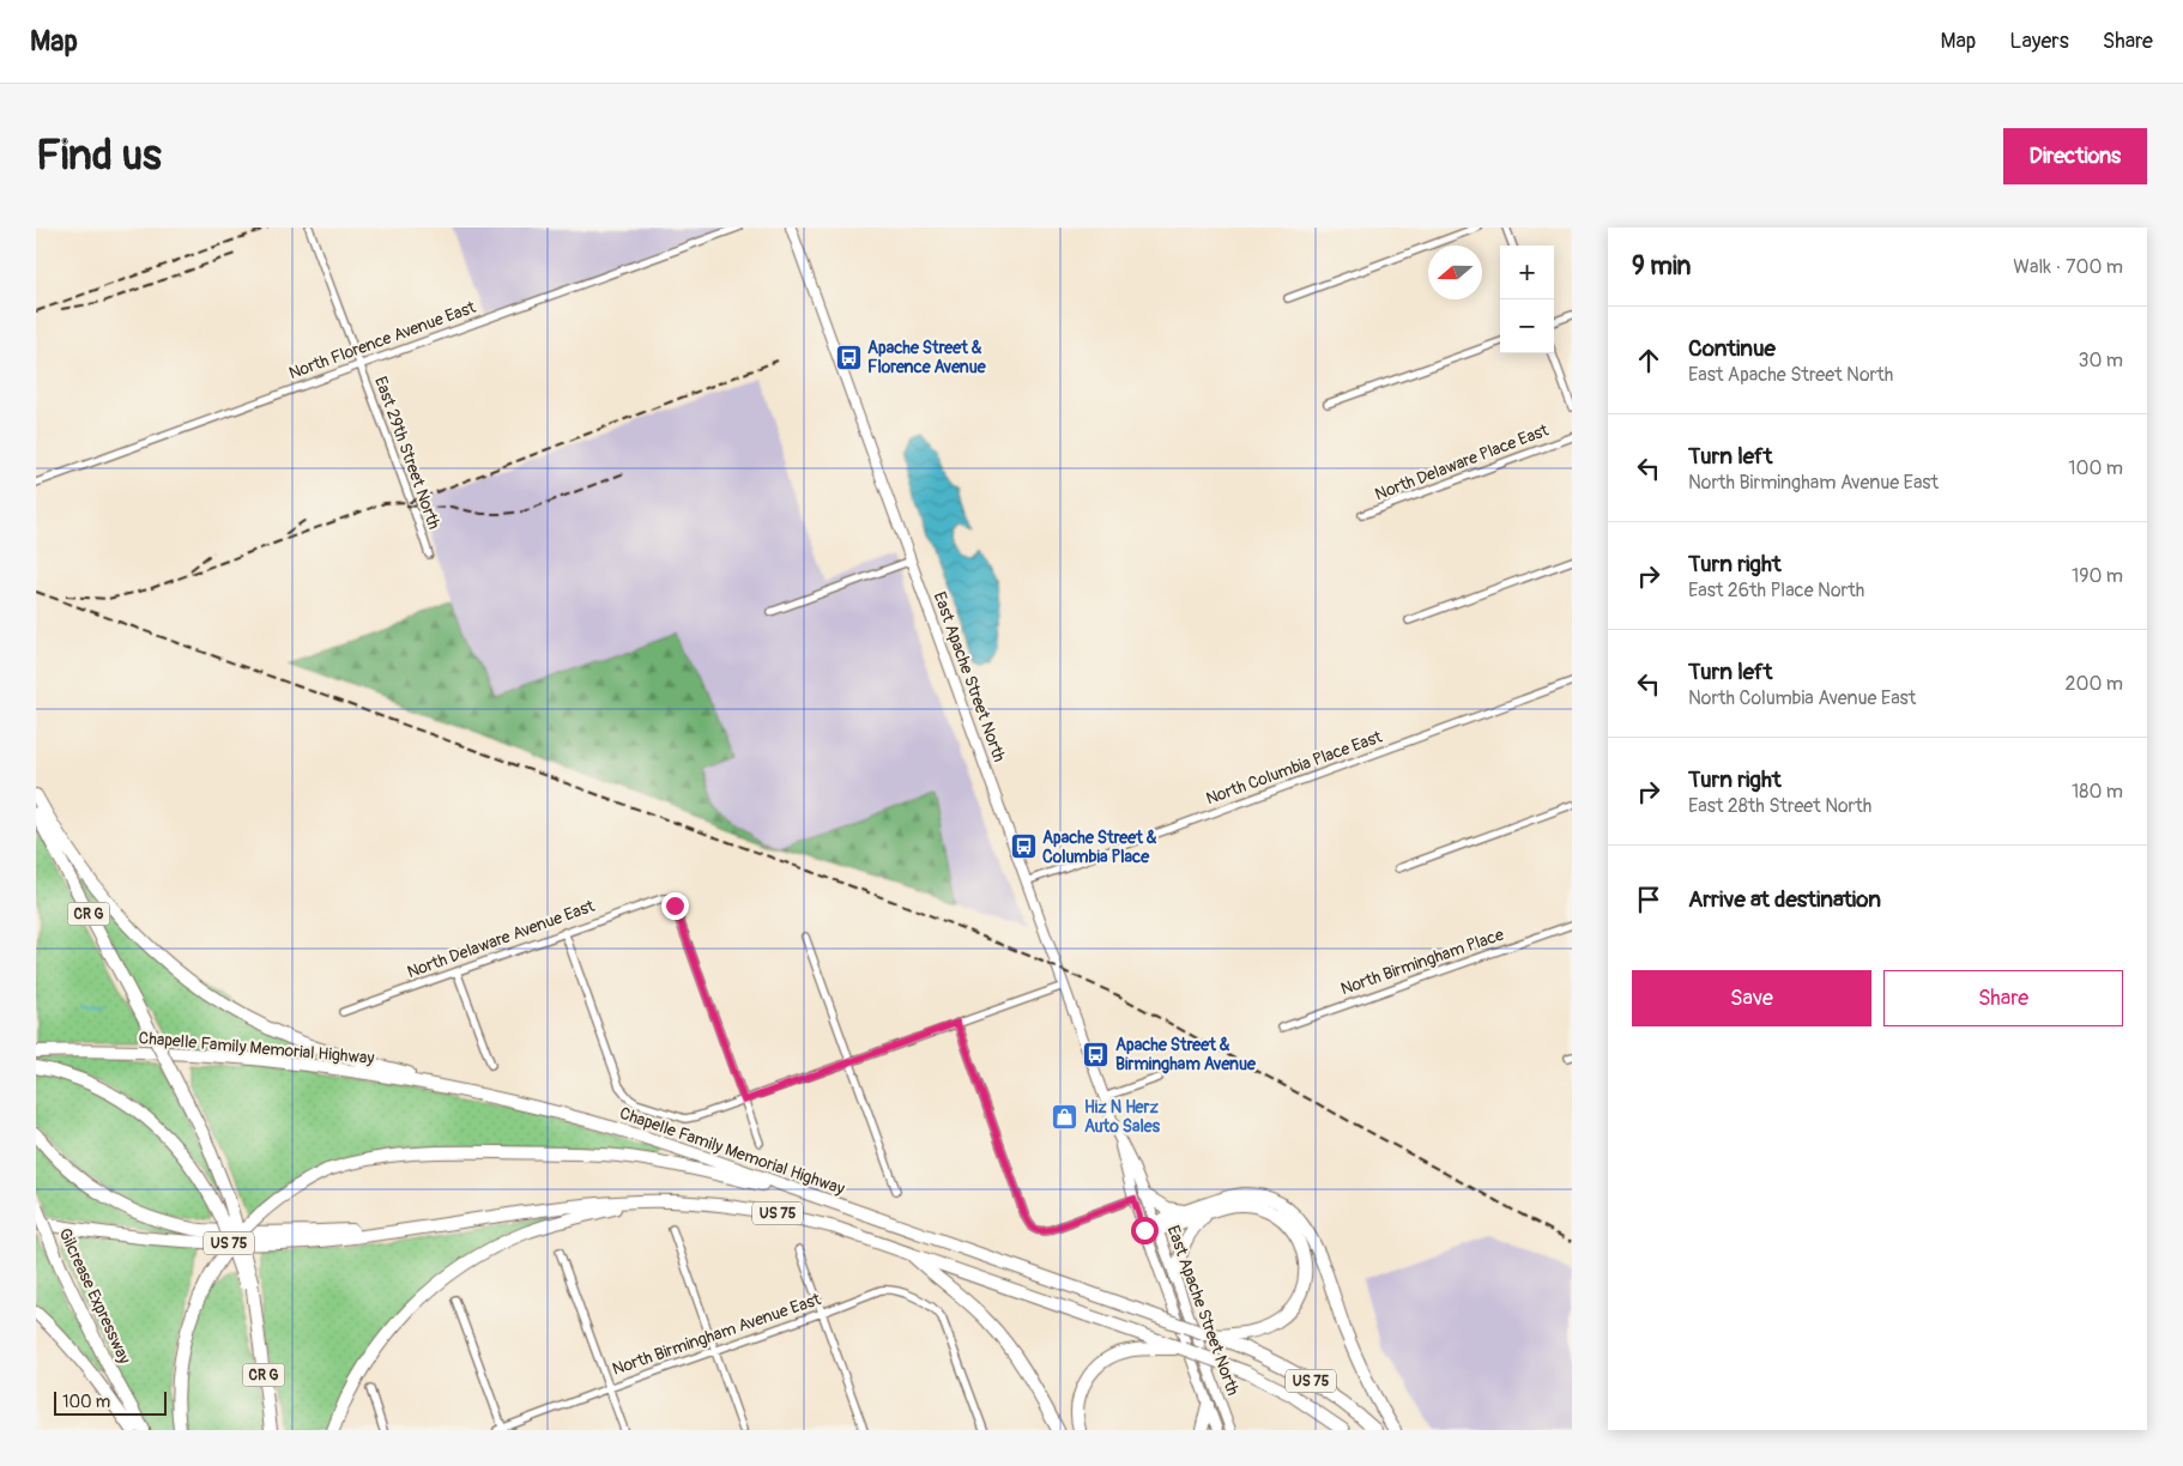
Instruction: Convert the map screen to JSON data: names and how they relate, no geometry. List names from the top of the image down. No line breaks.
{"streets":{"highway":["CR G","Chapelle Family Memorial Highway","US 75","Gilcrease Expressway"],"main road":["East Apache Street North"],"street":["North Florence Avenue East","East 29th Street North","North Delaware Place East","North Columbia Place East","North Delaware Avenue East","North Birmingham Place","North Birmingham Avenue East"]},"crossings":[["North Florence Avenue East","East 29th Street North"],["East Apache Street North","North Columbia Place East"]],"places":{"bus stop":["Apache Street & Florence Avenue","Apache Street & Columbia Place","Apache Street & Birmingham Avenue"],"shop":["Hiz N Herz Auto Sales"]},"scale_bar":"100 m","north":"left","page":{"header":"Map","nav":["Map","Layers","Share"],"buttons":["Directions",["Save","Share"]],"title":"Find us","heading":["9 min","Walk · 700 m"],"map_buttons":["+","−"],"list":[["Continue","East Apache Street North","30 m"],["Turn left","North Birmingham Avenue East","100 m"],["Turn right","East 26th Place North","190 m"],["Turn left","North Columbia Avenue East","200 m"],["Turn right","East 28th Street North","180 m"],"Arrive at destination"],"scale":"100 m"}}
